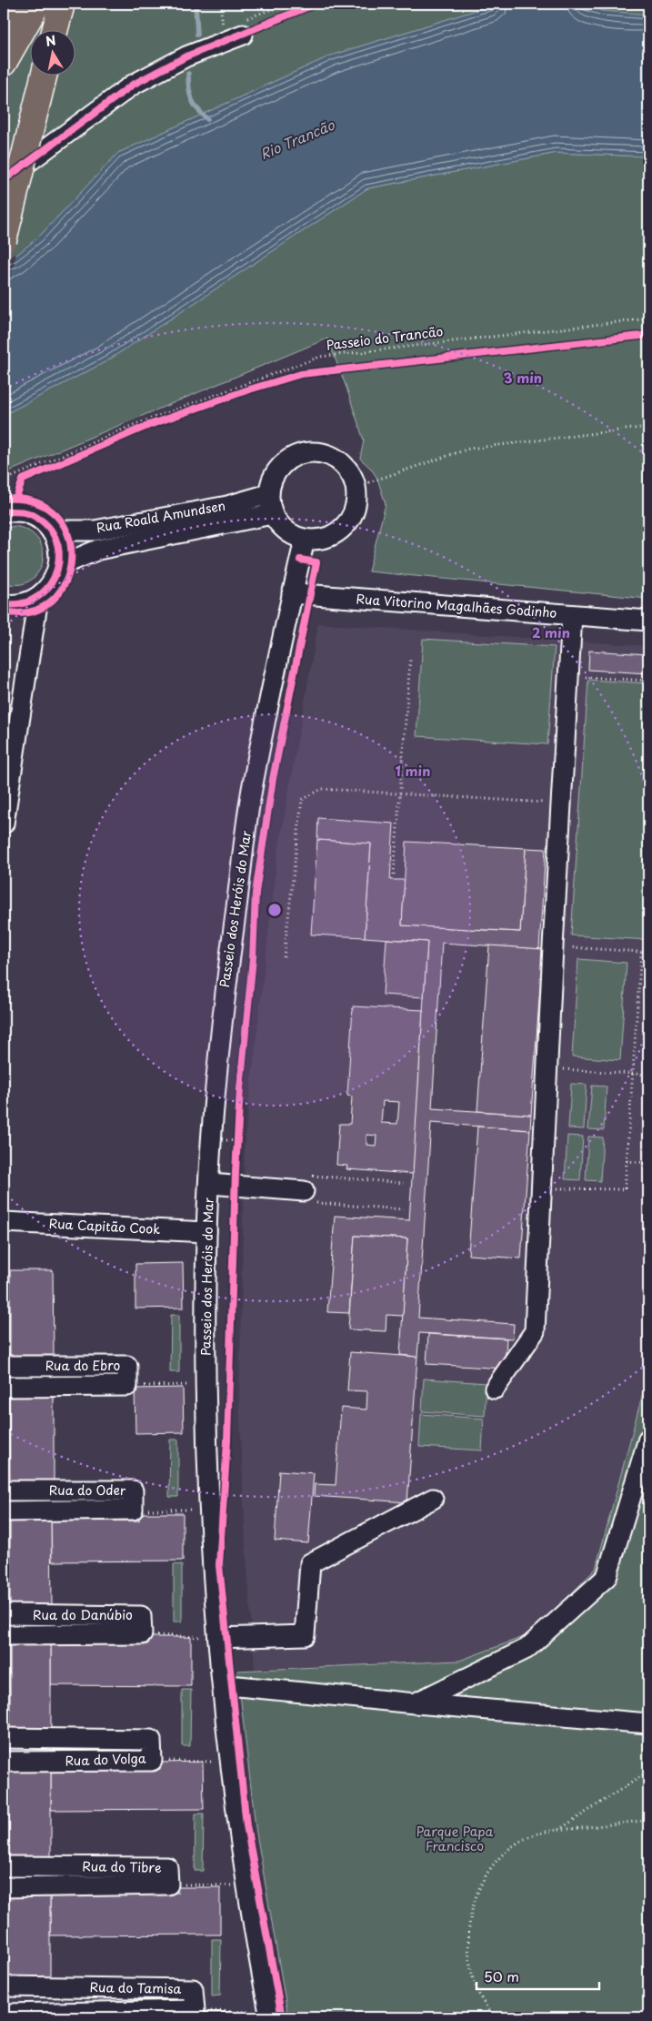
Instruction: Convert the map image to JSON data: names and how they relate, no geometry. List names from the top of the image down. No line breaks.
{"streets":{"street":["Rua Roald Amundsen","Rua Vitorino Magalhães Godinho","Passeio dos Heróis do Mar","Rua Capitão Cook","Rua do Ebro","Rua do Oder","Rua do Danúbio","Rua do Volga","Rua do Tibre","Rua do Tamisa"],"path":["Passeio do Trancão"]},"crossings":[["Rua Roald Amundsen","Passeio dos Heróis do Mar"],["Rua Vitorino Magalhães Godinho","Passeio dos Heróis do Mar"],["Passeio dos Heróis do Mar","Rua Capitão Cook"]],"water":["Rio Trancão"],"parks":["Parque Papa Francisco"],"scale_bar":"50 m","north":"top","rings":["3 min","2 min","1 min"]}
